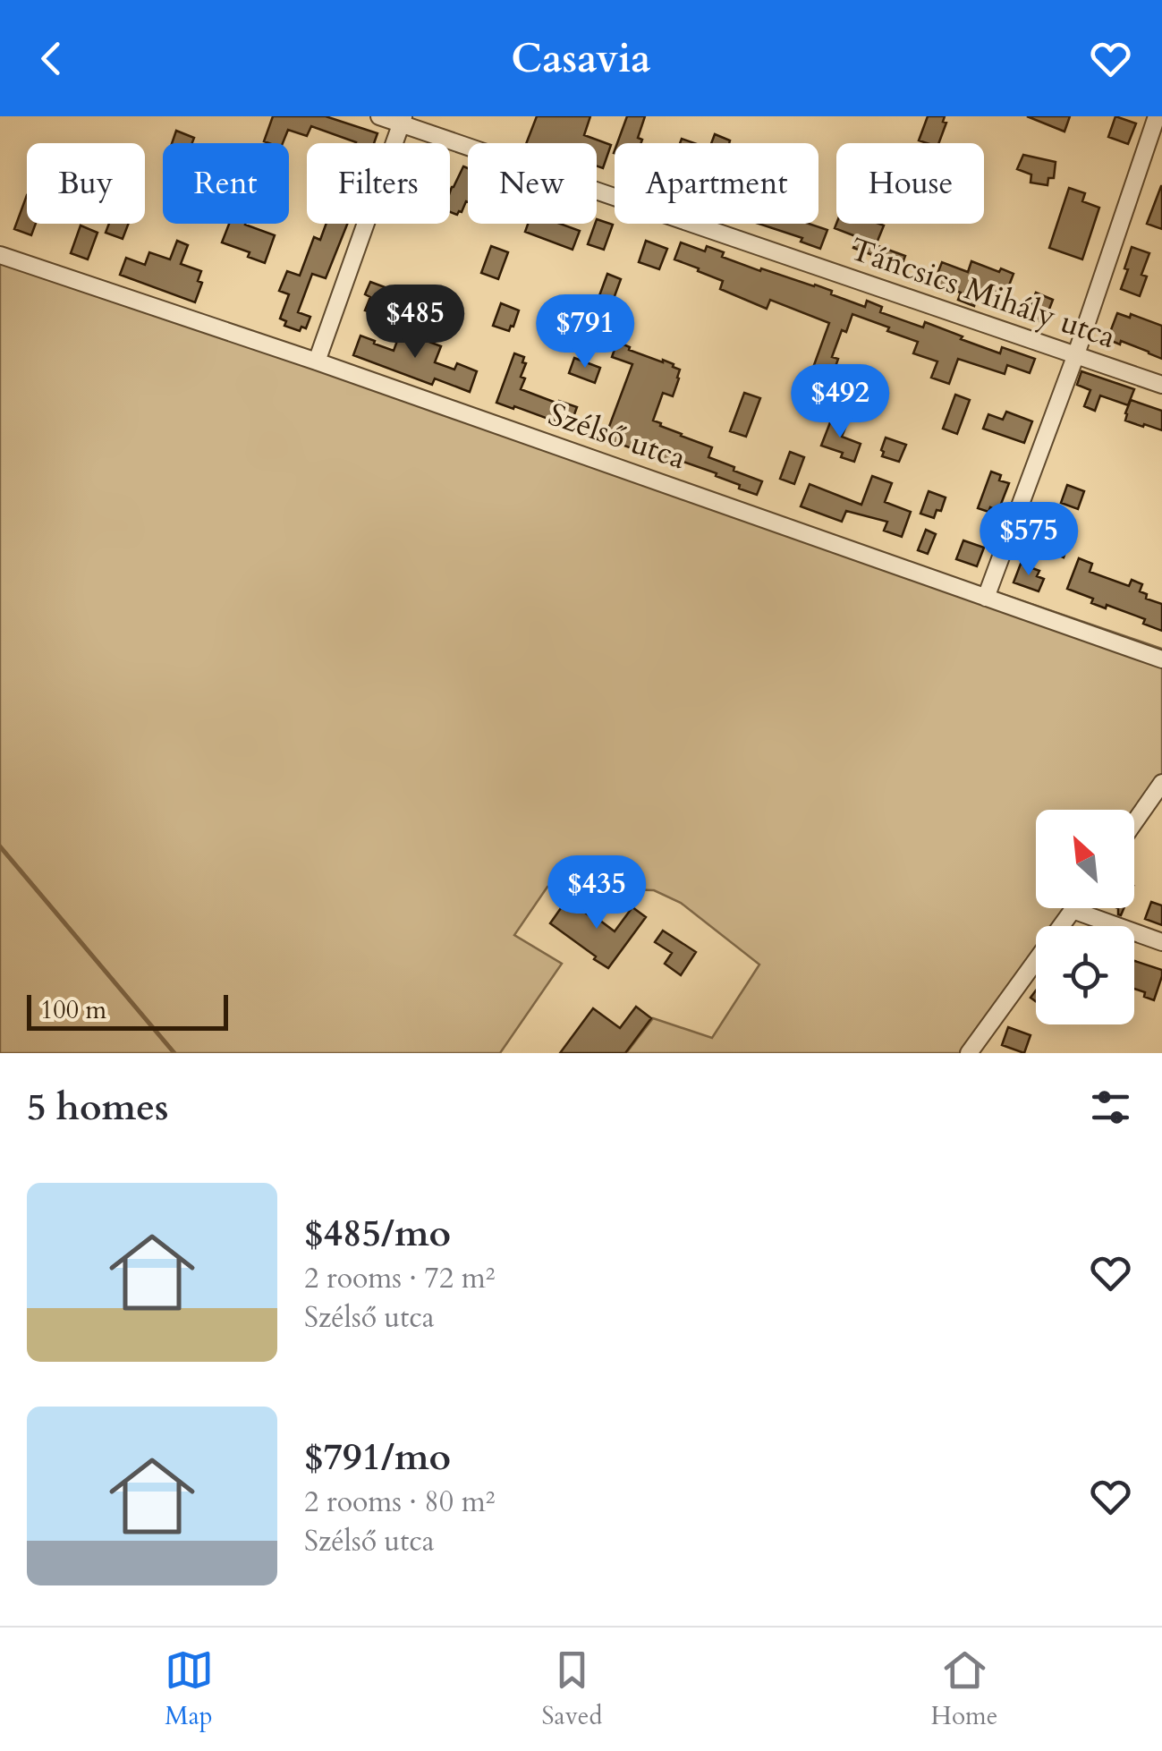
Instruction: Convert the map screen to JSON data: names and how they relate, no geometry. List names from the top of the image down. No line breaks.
{"streets":{"street":["Táncsics Mihály utca","Szélső utca"]},"scale_bar":"100 m","north":"top left","page":{"header":"Casavia","chip":["Buy","Rent","Filters","New","Apartment","House"],"price":["$485","$791","$492","$575","$435"],"scale":"100 m","heading":"5 homes","list":[{"name":"$485/mo","note":"2 rooms · 72 m² · Szélső utca"},{"name":"$791/mo","note":"2 rooms · 80 m² · Szélső utca"}],"tabs":["Map","Saved","Home"]}}
